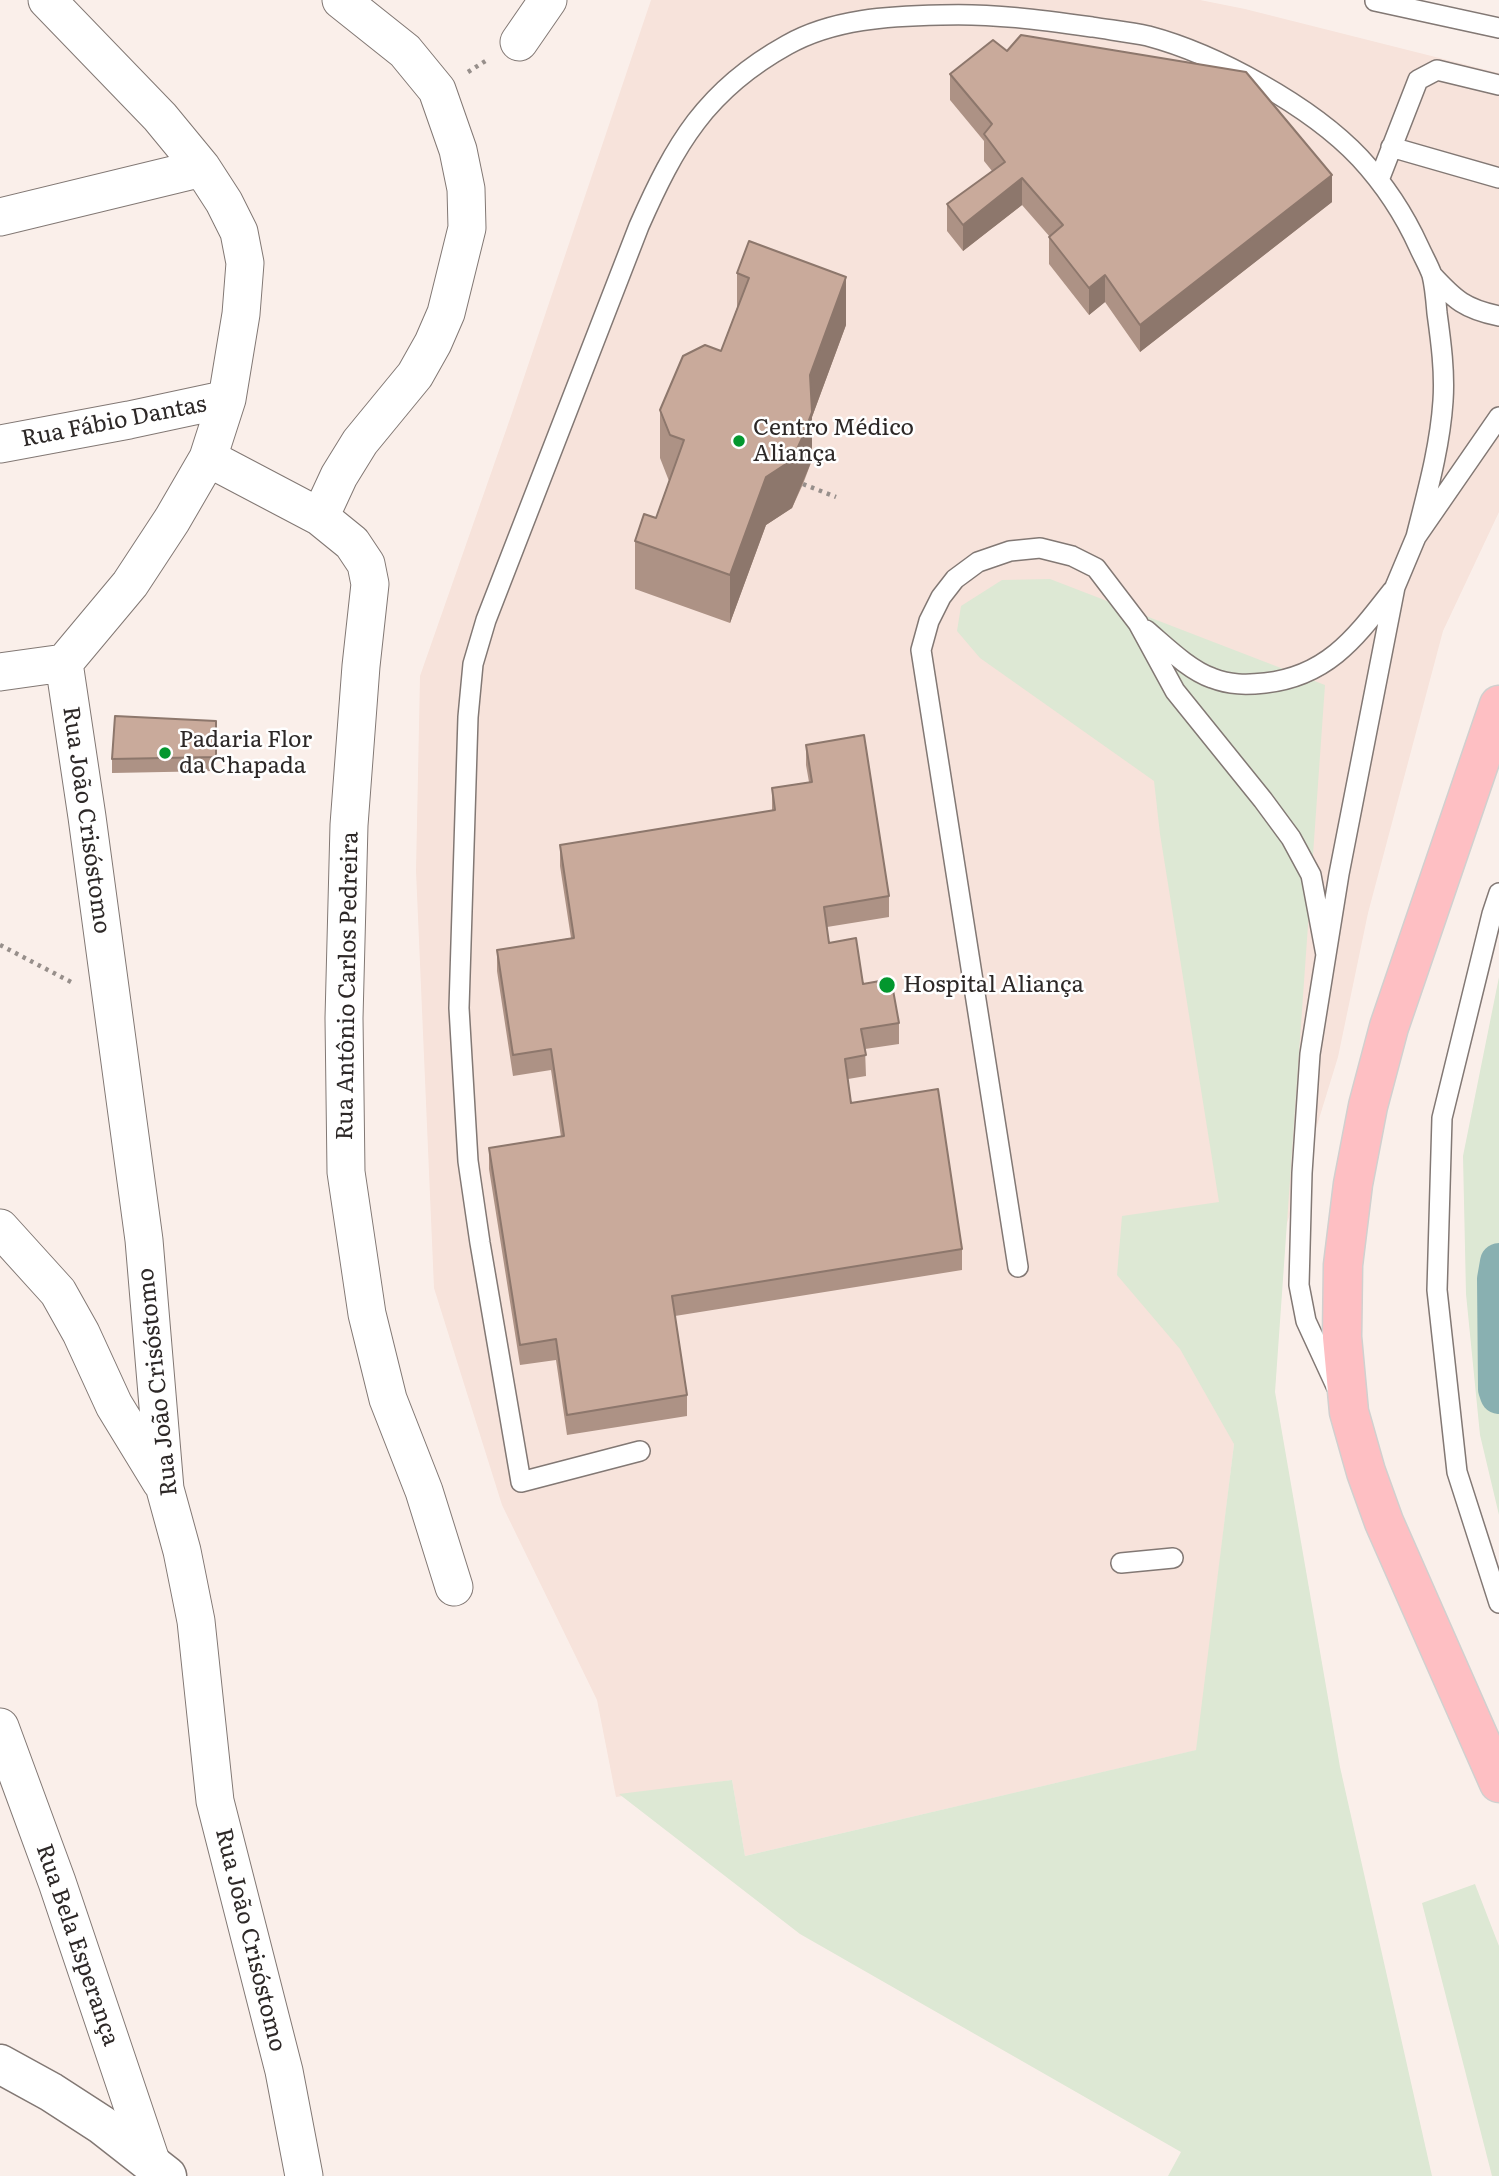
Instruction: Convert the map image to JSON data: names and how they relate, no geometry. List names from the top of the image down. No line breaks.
{"streets":{"street":["Rua Fábio Dantas","Rua João Crisóstomo","Rua Antônio Carlos Pedreira","Rua Bela Esperança"]},"places":["Centro Médico Aliança","Padaria Flor da Chapada","Hospital Aliança"]}
